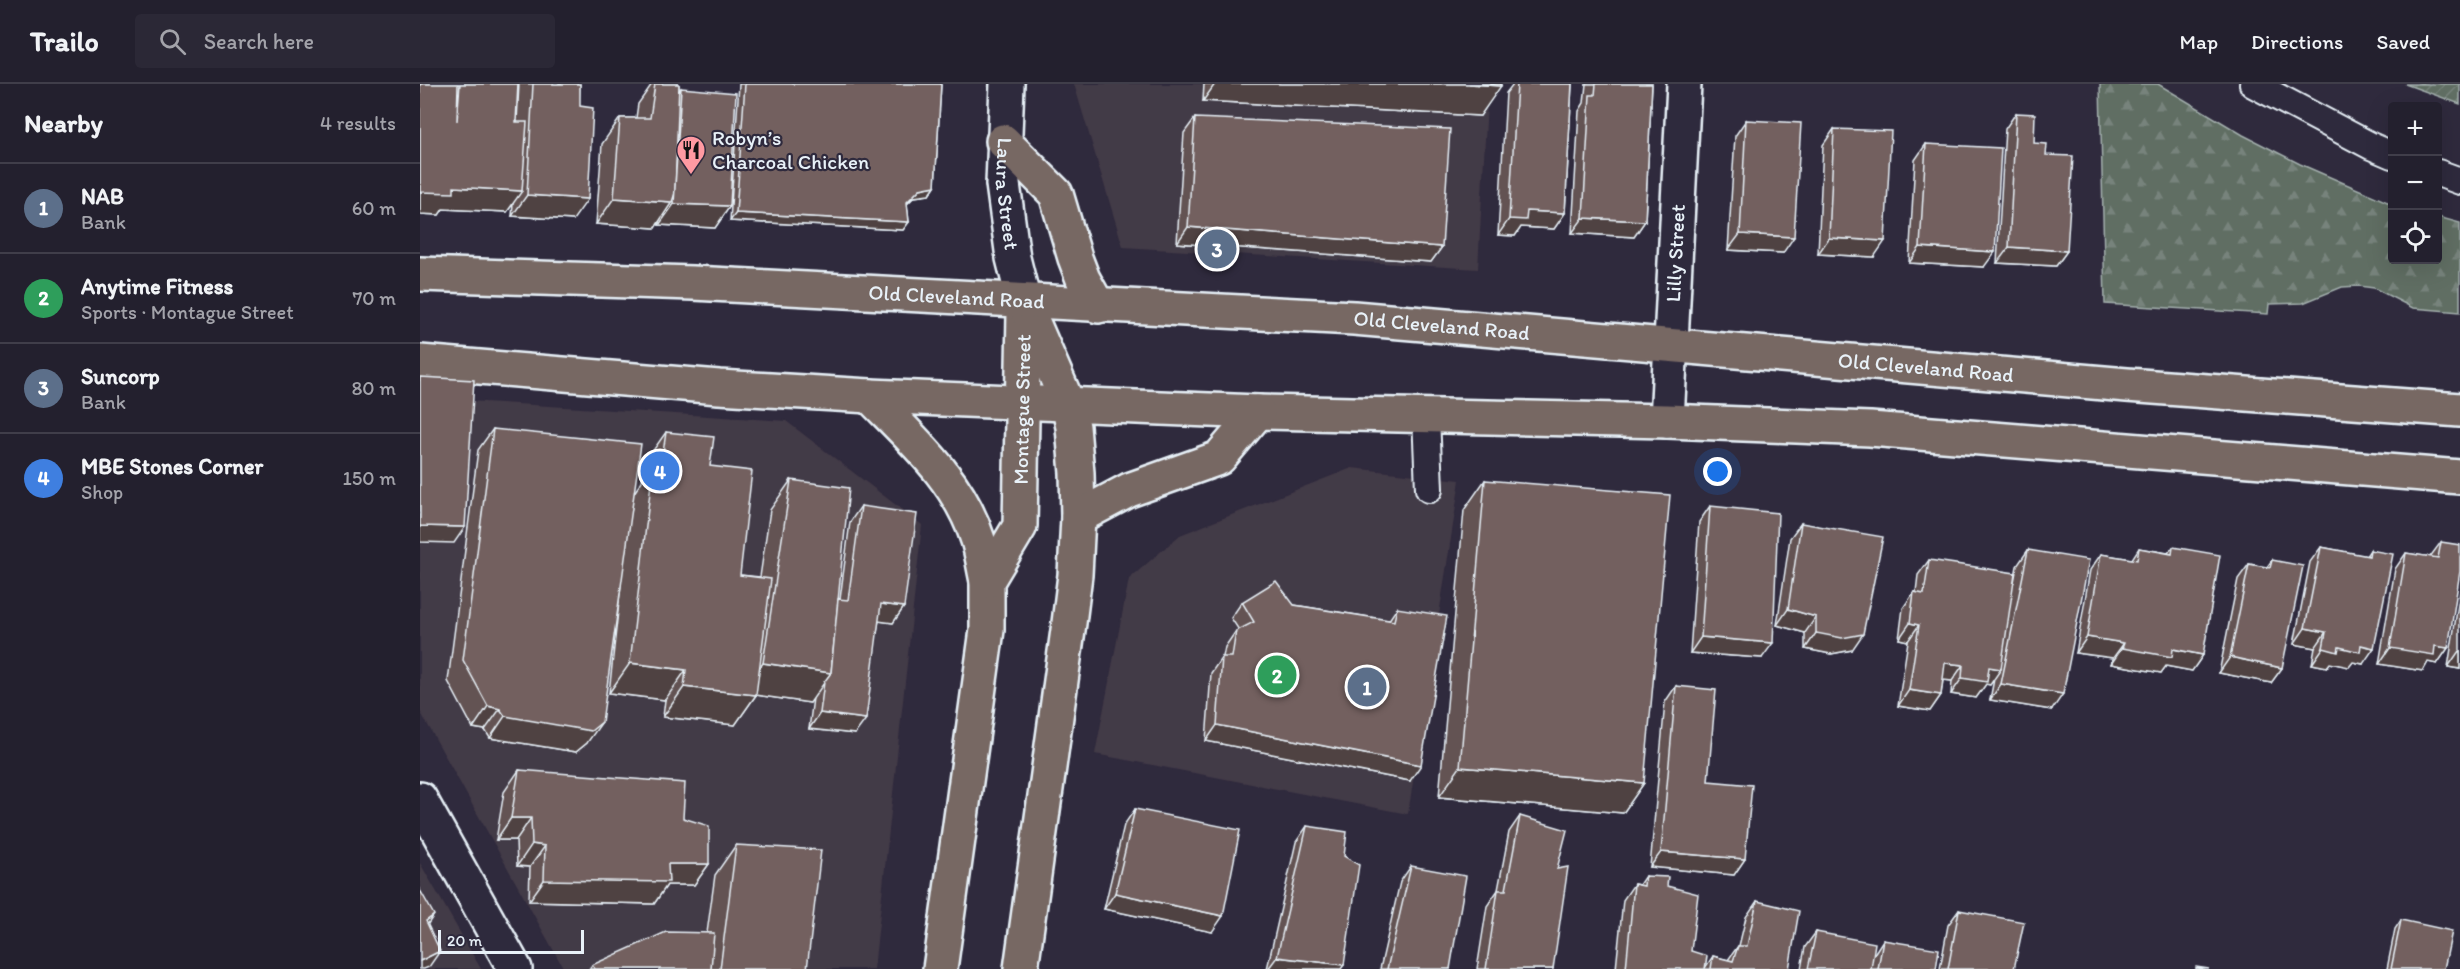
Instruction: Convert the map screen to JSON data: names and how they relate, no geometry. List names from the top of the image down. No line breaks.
{"streets":{"main road":["Old Cleveland Road","Montague Street"],"street":["Laura Street","Lilly Street"]},"crossings":[["Laura Street","Old Cleveland Road"],["Laura Street","Montague Street"],["Lilly Street","Old Cleveland Road"],["Old Cleveland Road","Montague Street"]],"places":{"restaurant":["Robyn’s Charcoal Chicken"]},"scale_bar":"20 m","page":{"header":"Trailo","search":"Search here","nav":["Map","Directions","Saved"],"heading":["Nearby","4 results"],"map_buttons":["+","−"],"list":[{"mark":"1","name":"NAB","note":"Bank","value":"60 m"},{"mark":"2","name":"Anytime Fitness","note":"Sports · Montague Street","value":"70 m"},{"mark":"3","name":"Suncorp","note":"Bank","value":"80 m"},{"mark":"4","name":"MBE Stones Corner","note":"Shop","value":"150 m"}],"pins":["3","4","2","1"],"scale":"20 m"}}
